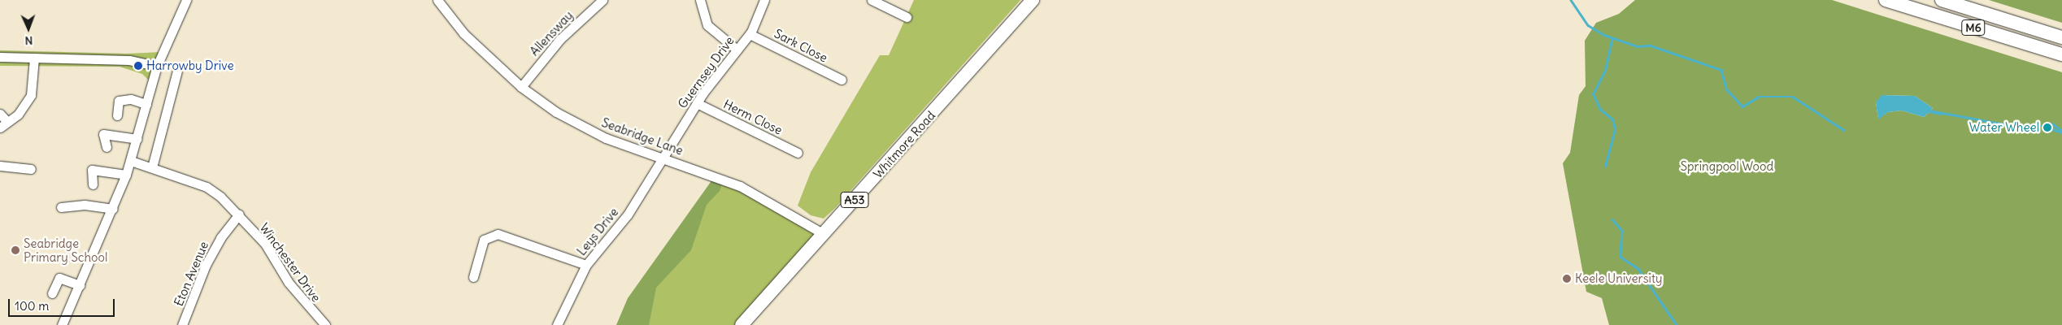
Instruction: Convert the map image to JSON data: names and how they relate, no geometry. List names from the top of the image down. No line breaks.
{"streets":{"highway":["M6","Whitmore Road","A53"],"street":["Allensway","Sark Close","Guernsey Drive","Herm Close","Seabridge Lane","Leys Drive","Winchester Drive","Eton Avenue"]},"crossings":[["Allensway","Seabridge Lane"],["Sark Close","Guernsey Drive"],["Guernsey Drive","Herm Close"],["Guernsey Drive","Seabridge Lane"],["Guernsey Drive","Leys Drive"],["Seabridge Lane","Whitmore Road"],["Seabridge Lane","Leys Drive"],["Winchester Drive","Eton Avenue"]],"parks":["Springpool Wood"],"places":["Harrowby Drive","Water Wheel","Seabridge Primary School","Keele University"],"scale_bar":"100 m","north":"bottom"}
